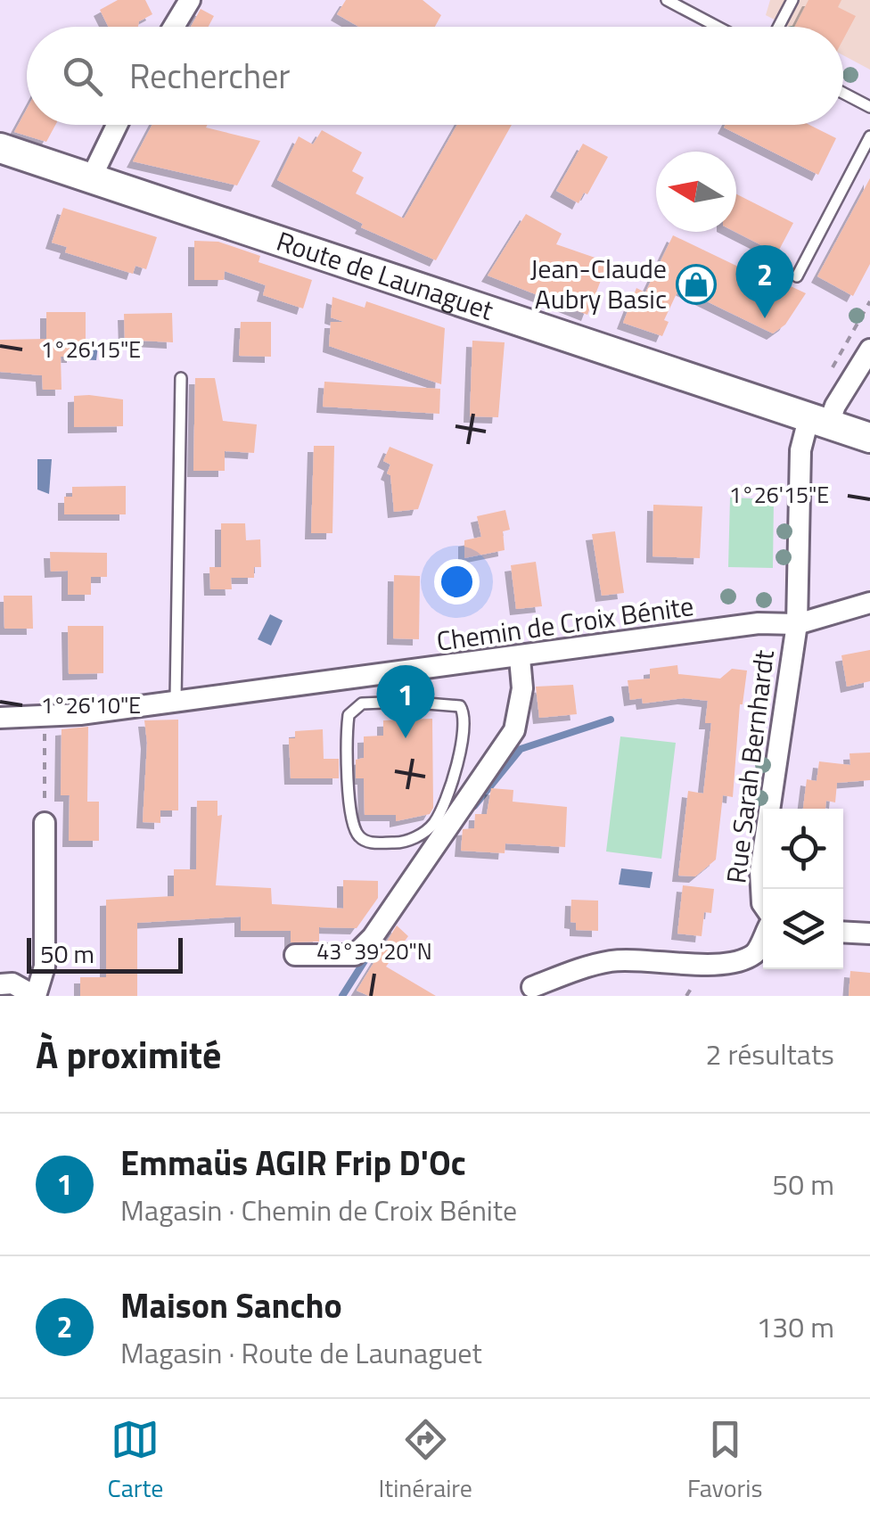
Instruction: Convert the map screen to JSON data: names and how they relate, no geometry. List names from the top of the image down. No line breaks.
{"streets":{"main road":["Route de Launaguet"],"street":["Chemin de Croix Bénite","Rue Sarah Bernhardt"]},"crossings":[["Route de Launaguet","Rue Sarah Bernhardt"],["Chemin de Croix Bénite","Rue Sarah Bernhardt"]],"places":{"shop":["Jean-Claude Aubry Basic"]},"scale_bar":"50 m","north":"left","page":{"search":"Rechercher","pins":["2","1"],"scale":"50 m","heading":["À proximité","2 résultats"],"list":[{"mark":"1","name":"Emmaüs AGIR Frip D'Oc","note":"Magasin · Chemin de Croix Bénite","value":"50 m"},{"mark":"2","name":"Maison Sancho","note":"Magasin · Route de Launaguet","value":"130 m"}],"nav":["Carte","Itinéraire","Favoris"]},"coordinates":["1°26'15\"E","1°26'10\"E","43°39'20\"N"]}
